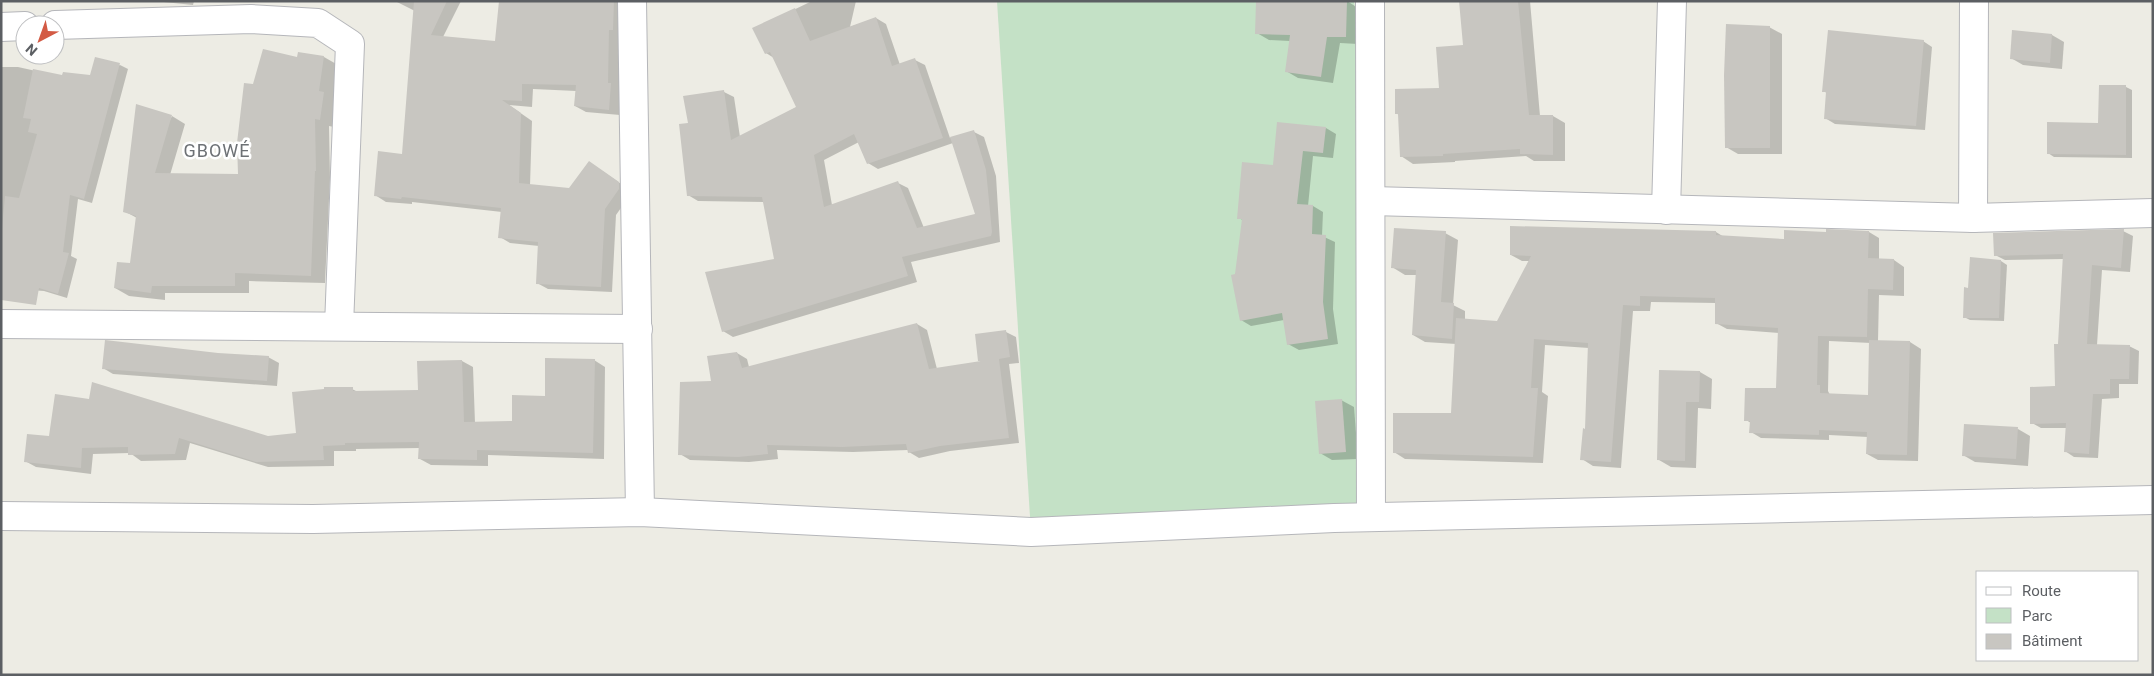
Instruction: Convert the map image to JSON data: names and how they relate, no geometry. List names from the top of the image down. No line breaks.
{"districts":["GBOWÉ"],"legend":["Route","Parc","Bâtiment"],"north":"bottom left"}
